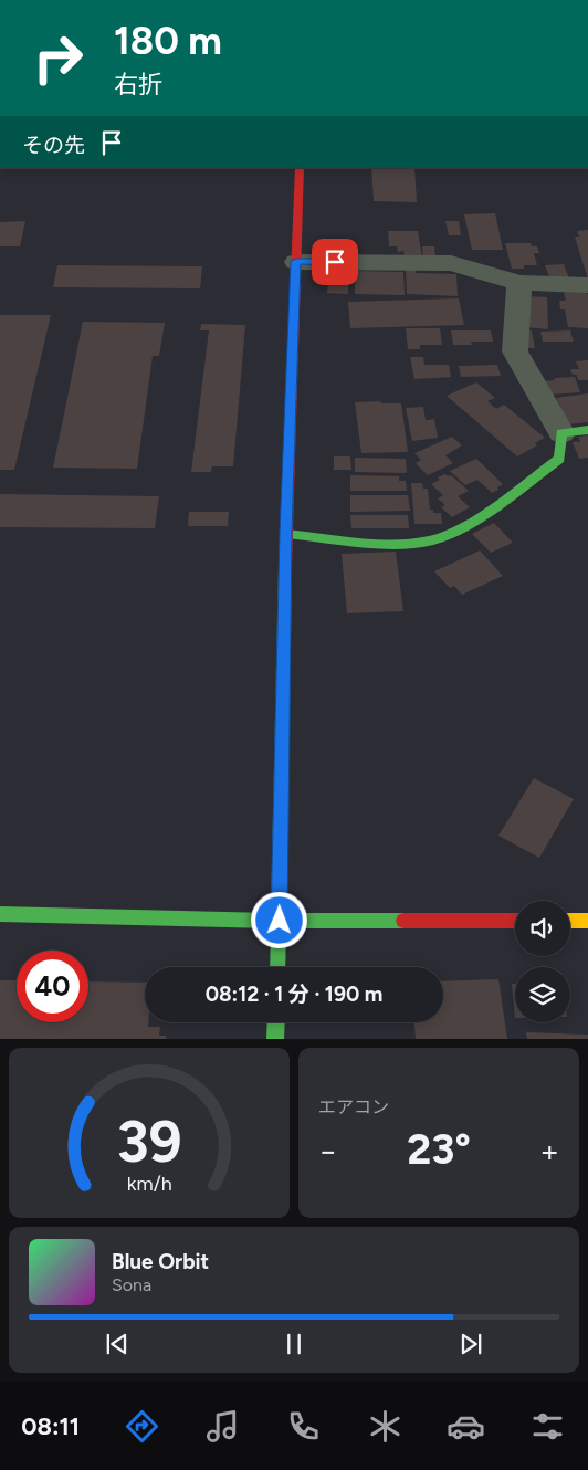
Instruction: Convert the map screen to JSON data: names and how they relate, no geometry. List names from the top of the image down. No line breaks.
{"page":{"turn":["180 m","右折"],"then":"その先","limit":"40","trip":"08:12 · 1 分 · 190 m","tile":"エアコン","heat":["−","23°","+"],"song":["Blue Orbit","Sona"],"tabs":"08:11","gauge":["39","km/h"]}}
